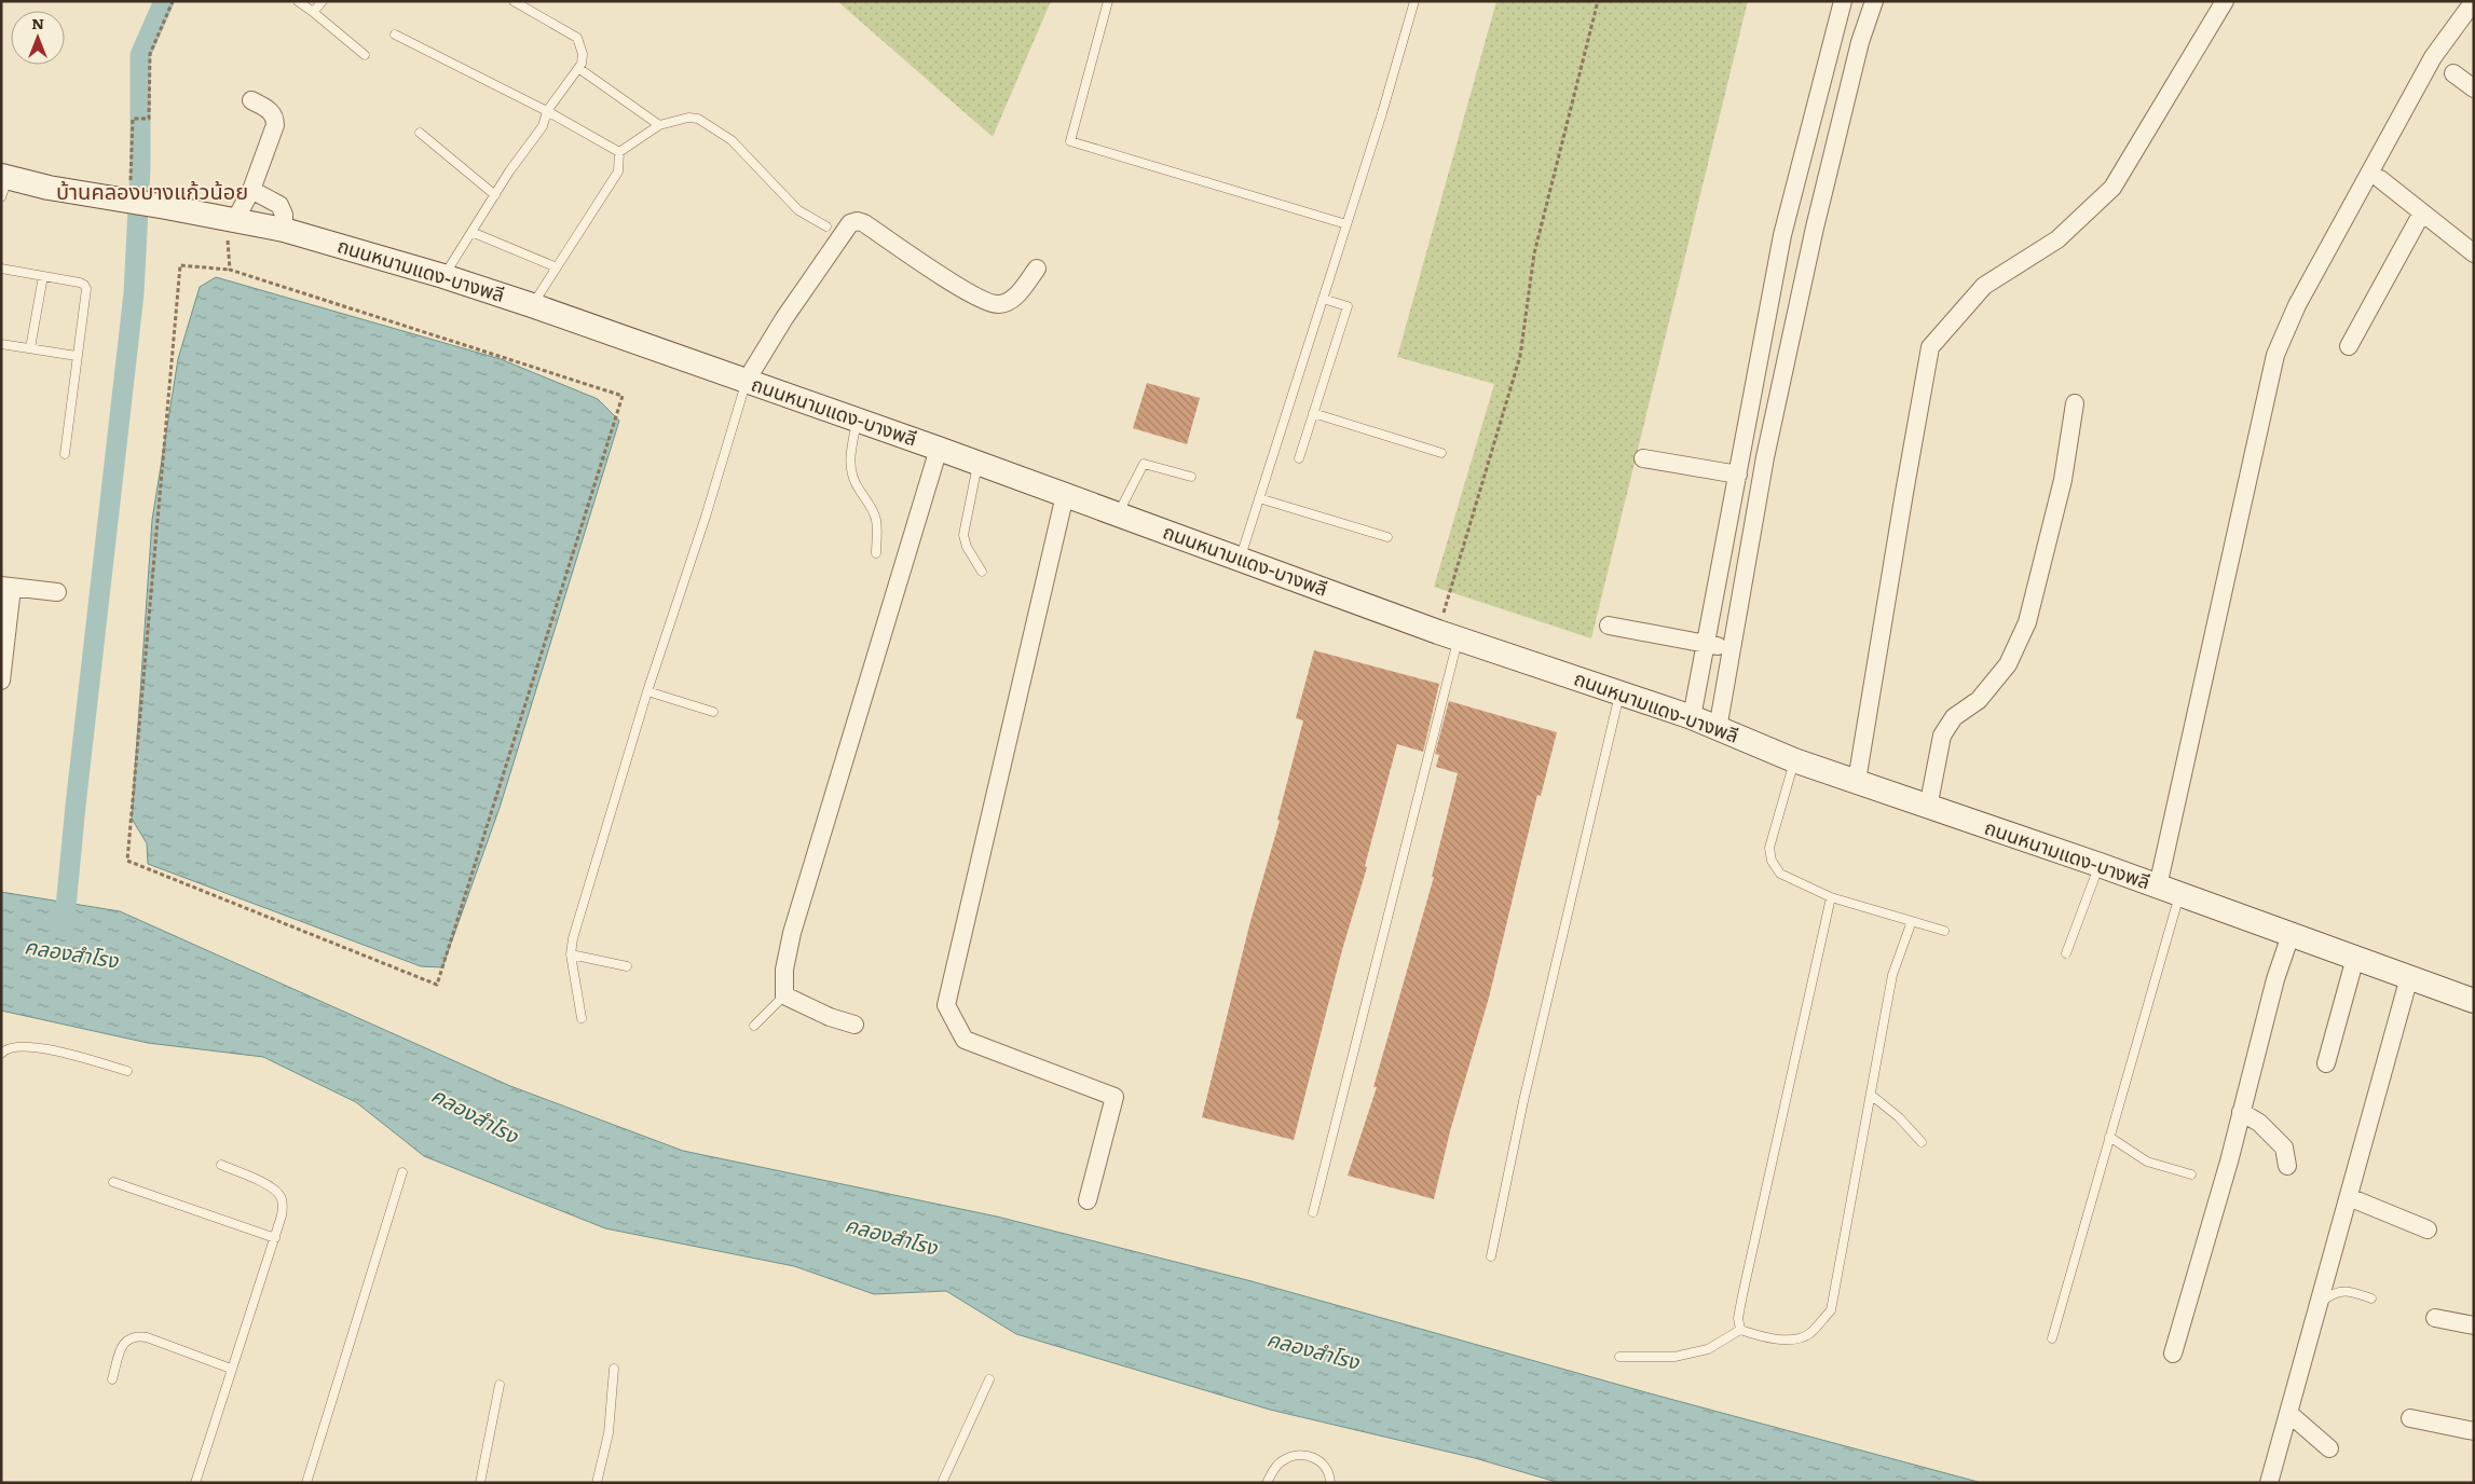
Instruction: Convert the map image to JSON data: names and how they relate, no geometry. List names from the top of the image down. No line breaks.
{"streets":{"main road":["ถนนหนามแดง-บางพลี"]},"districts":["บ้านคลองบางแก้วน้อย"],"water":["คลองสำโรง"],"north":"top"}
